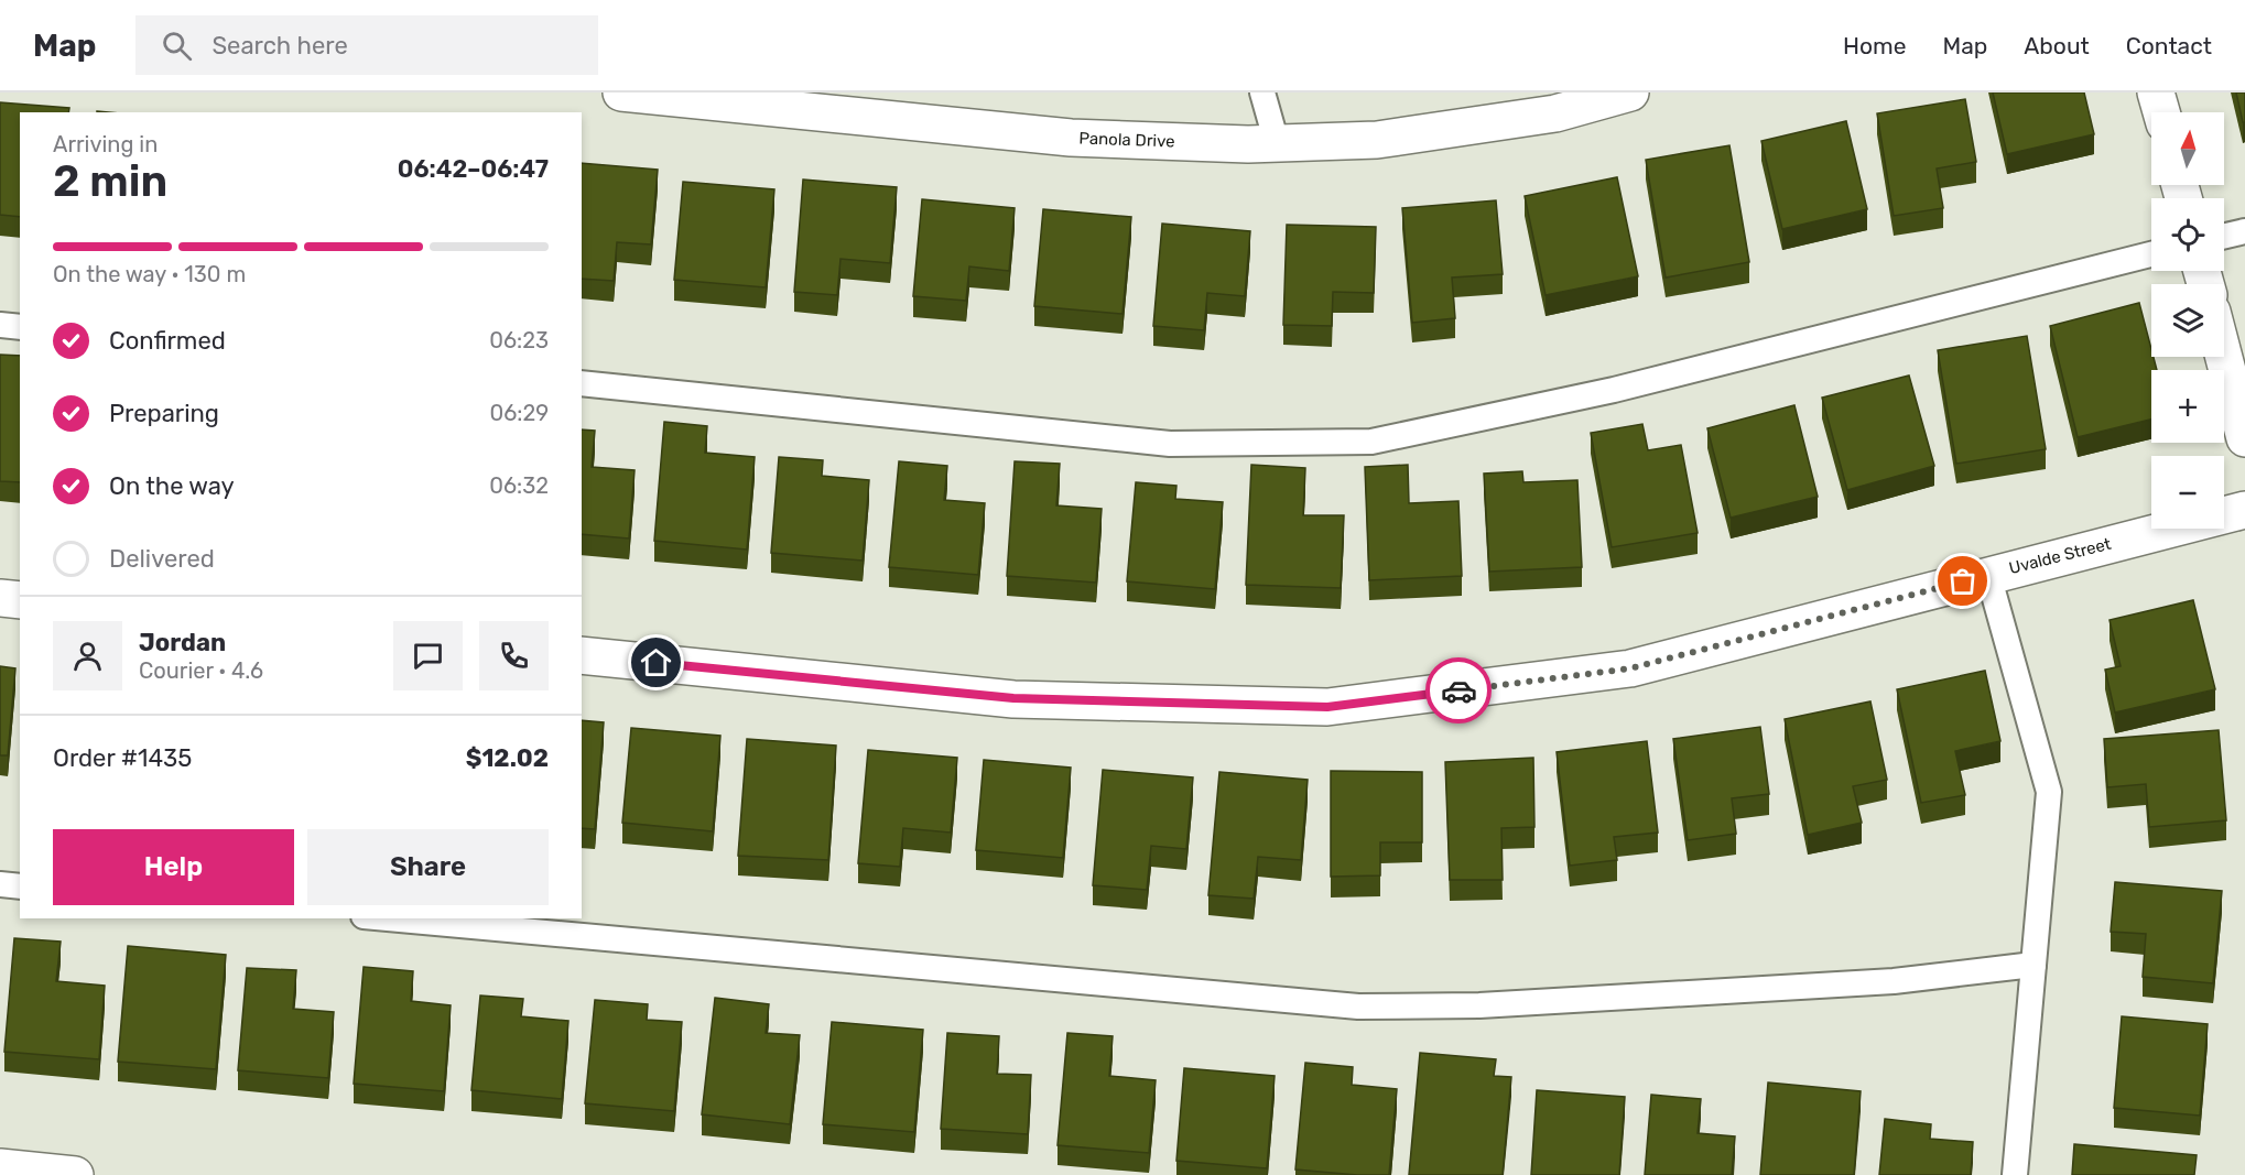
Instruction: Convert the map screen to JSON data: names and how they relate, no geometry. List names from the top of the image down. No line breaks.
{"streets":{"street":["Panola Drive","Uvalde Street"]},"north":"top","page":{"header":"Map","search":"Search here","nav":["Home","Map","About","Contact"],"map_buttons":["+","−"],"heading":["2 min","Arriving in","06:42–06:47"],"panel":["Jordan","Courier · 4.6","Order #1435","$12.02"],"bar":"On the way · 130 m","list":[["Confirmed","06:23"],["Preparing","06:29"],["On the way","06:32"],"Delivered"],"buttons":["Help","Share"]}}
